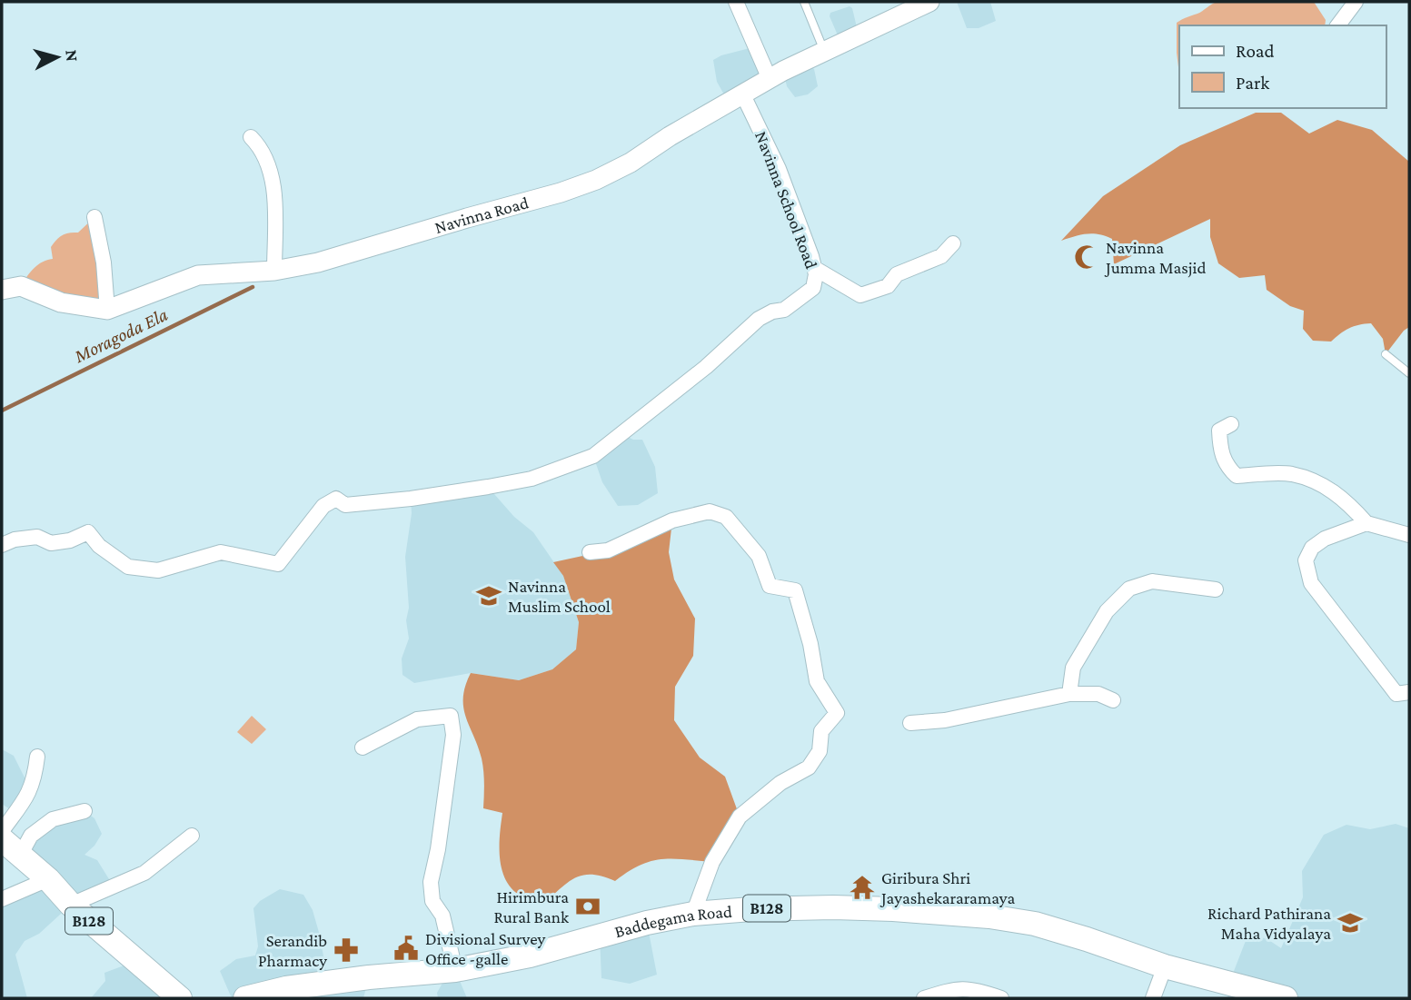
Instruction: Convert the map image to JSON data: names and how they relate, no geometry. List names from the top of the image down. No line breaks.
{"streets":{"main road":["B128","Baddegama Road"],"street":["Navinna School Road","Navinna Road"]},"crossings":[["Navinna School Road","Navinna Road"]],"water":["Moragoda Ela"],"places":{"mosque":["Navinna Jumma Masjid"],"school or university":["Navinna Muslim School","Richard Pathirana Maha Vidyalaya"],"temple":["Giribura Shri Jayashekararamaya"],"bank":["Hirimbura Rural Bank"],"public building":["Divisional Survey Office -galle"],"pharmacy":["Serandib Pharmacy"]},"legend":["Road","Park"],"north":"right"}
